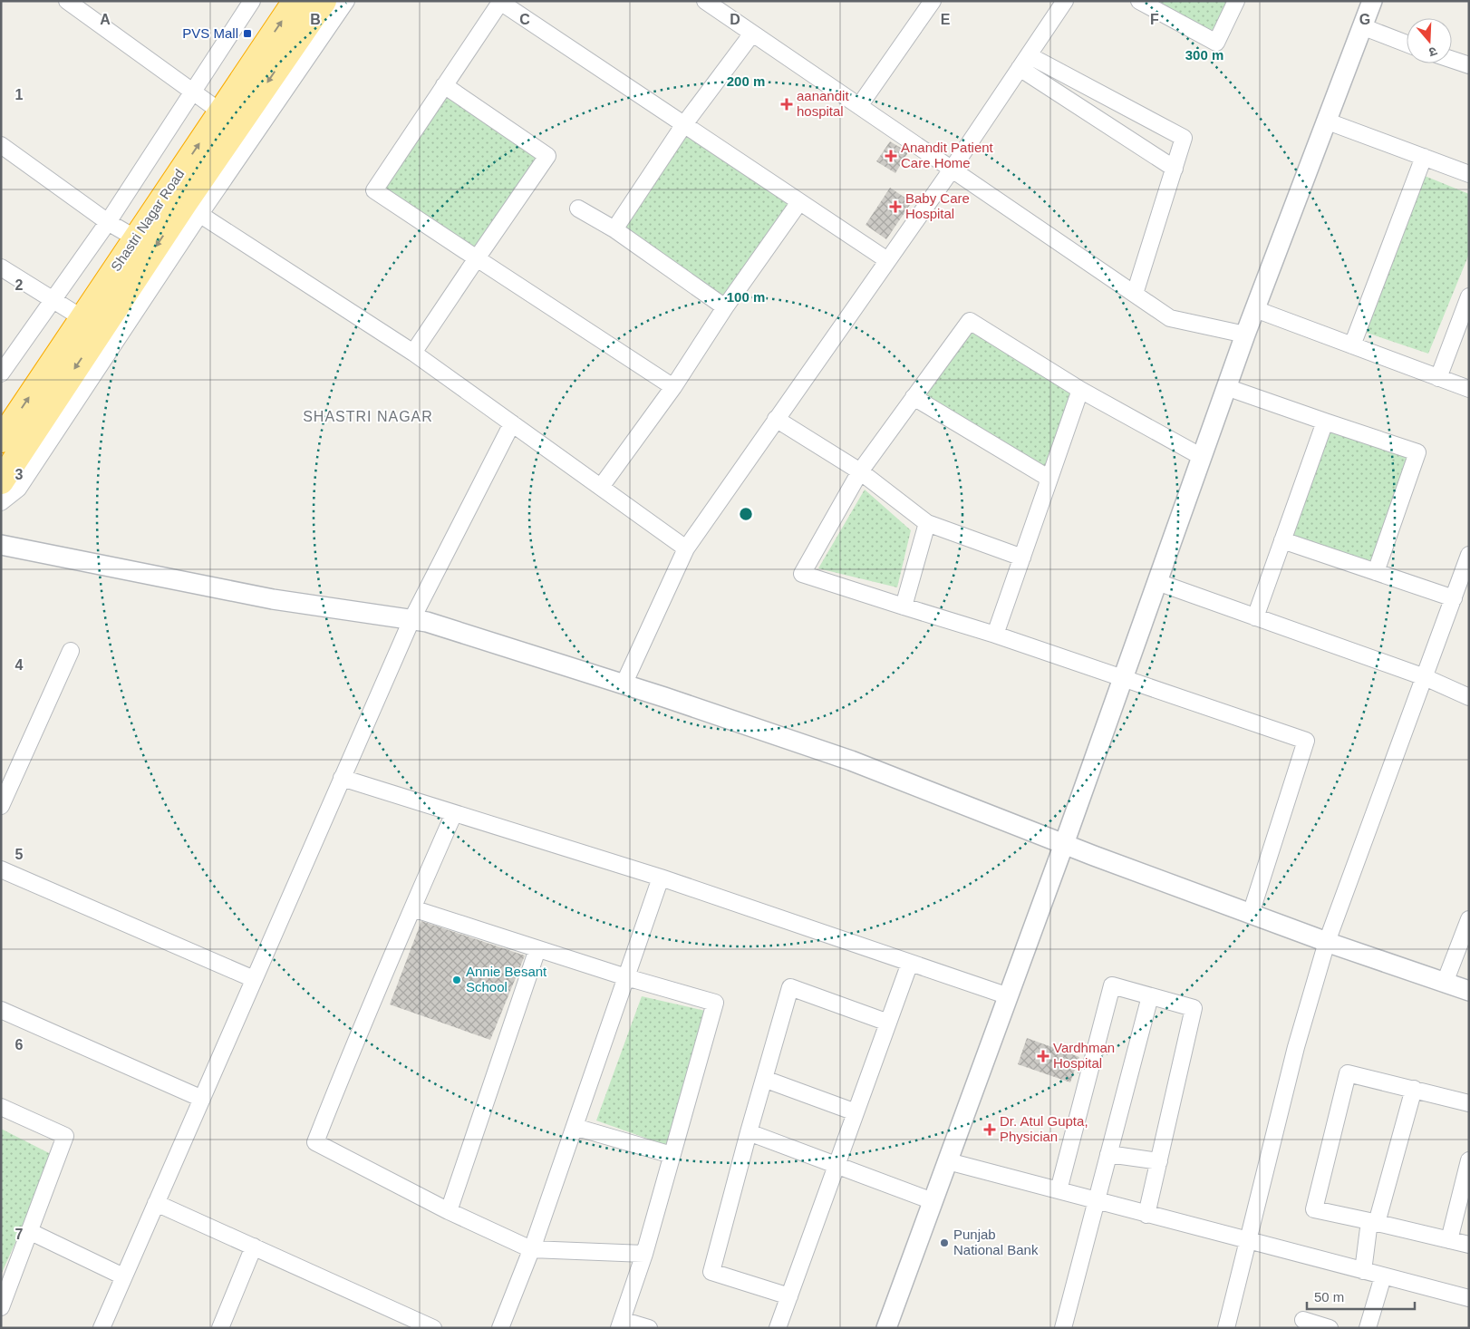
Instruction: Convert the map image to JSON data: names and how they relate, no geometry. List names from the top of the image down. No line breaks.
{"streets":{"highway":["Shastri Nagar Road"]},"districts":["SHASTRI NAGAR"],"places":{"transit":["PVS Mall"],"health":["aanandit hospital","Anandit Patient Care Home","Baby Care Hospital","Vardhman Hospital","Dr. Atul Gupta, Physician"],"other":["Annie Besant School","Punjab National Bank"]},"scale_bar":"50 m","north":"bottom","grid":{"columns":["A","B","C","D","E","F","G"],"rows":["1","2","3","4","5","6","7"]},"rings":["300 m","200 m","100 m"]}
